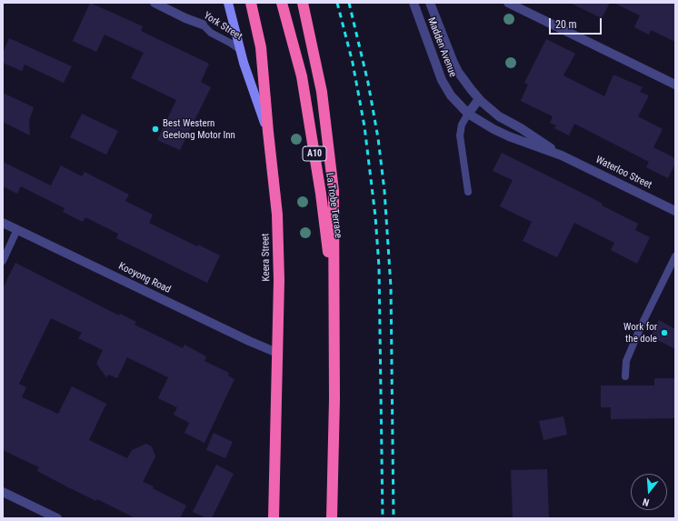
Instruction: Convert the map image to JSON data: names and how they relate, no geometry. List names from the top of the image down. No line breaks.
{"streets":{"highway":["A10","La Trobe Terrace","Keera Street"],"street":["York Street","Madden Avenue","Waterloo Street","Kooyong Road"]},"crossings":[["York Street","Keera Street"],["Madden Avenue","Waterloo Street"],["A10","La Trobe Terrace"],["Keera Street","Kooyong Road"]],"places":["Best Western Geelong Motor Inn","Work for the dole"],"scale_bar":"20 m","north":"bottom"}
